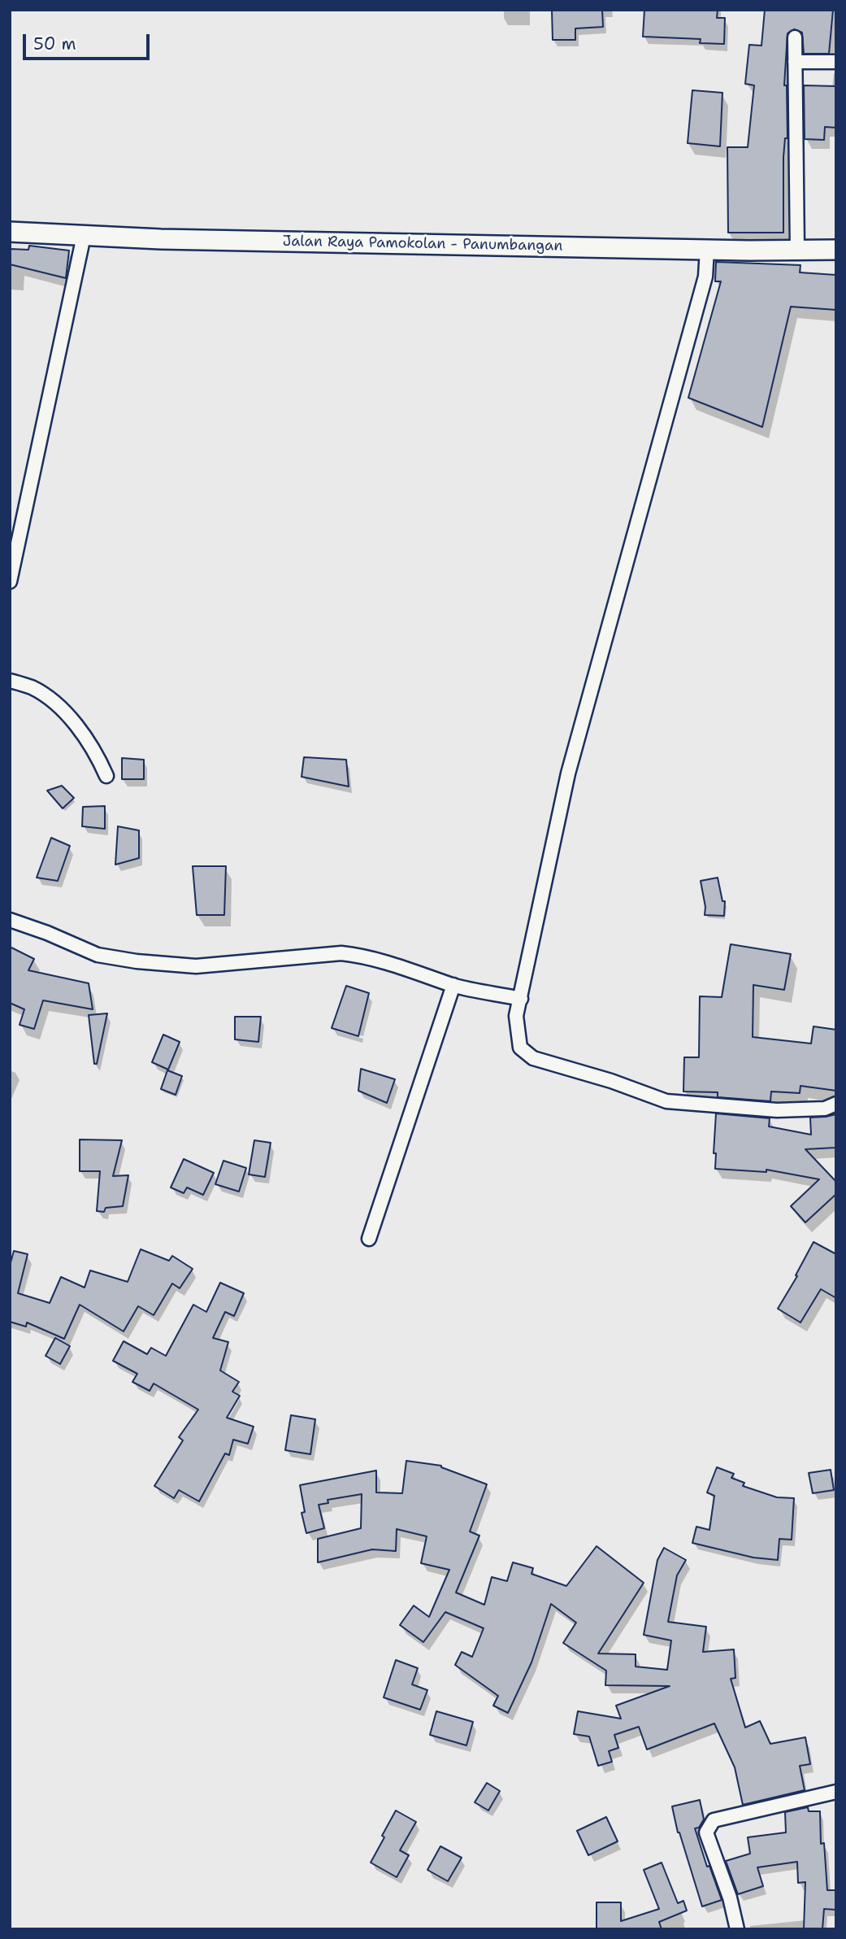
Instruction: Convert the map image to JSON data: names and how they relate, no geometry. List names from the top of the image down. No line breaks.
{"streets":{"main road":["Jalan Raya Pamokolan - Panumbangan"]},"scale_bar":"50 m"}
